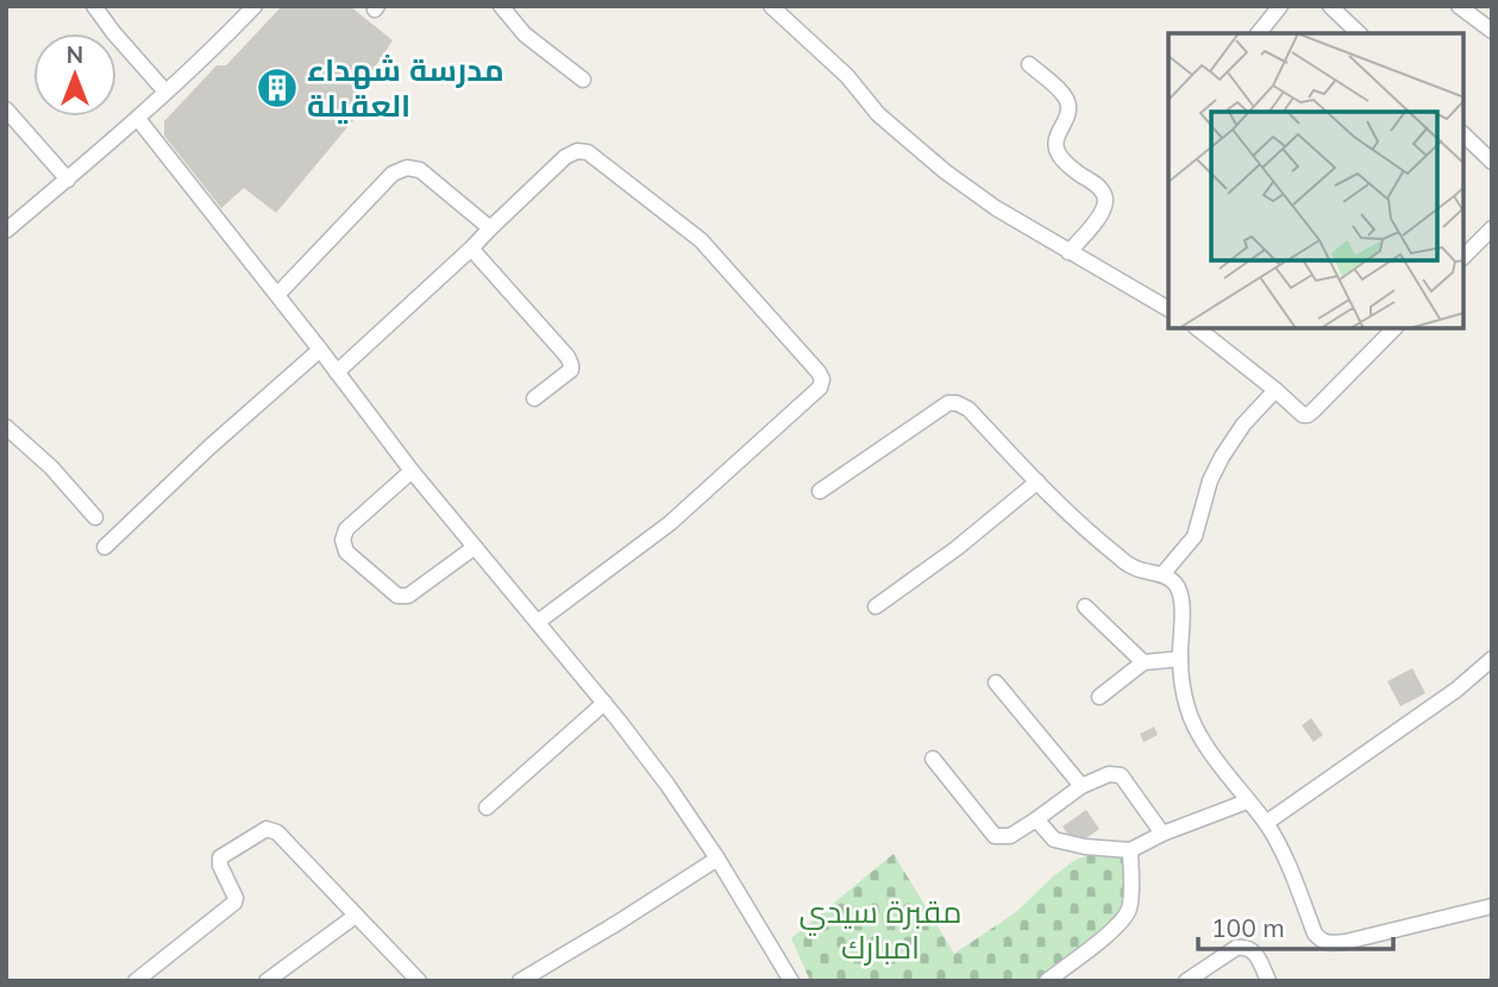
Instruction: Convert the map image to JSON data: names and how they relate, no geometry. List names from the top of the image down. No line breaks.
{"parks":["مقبرة سيدي امبارك"],"places":{"building":["مدرسة شهداء العقيلة"]},"scale_bar":"100 m","north":"top"}
